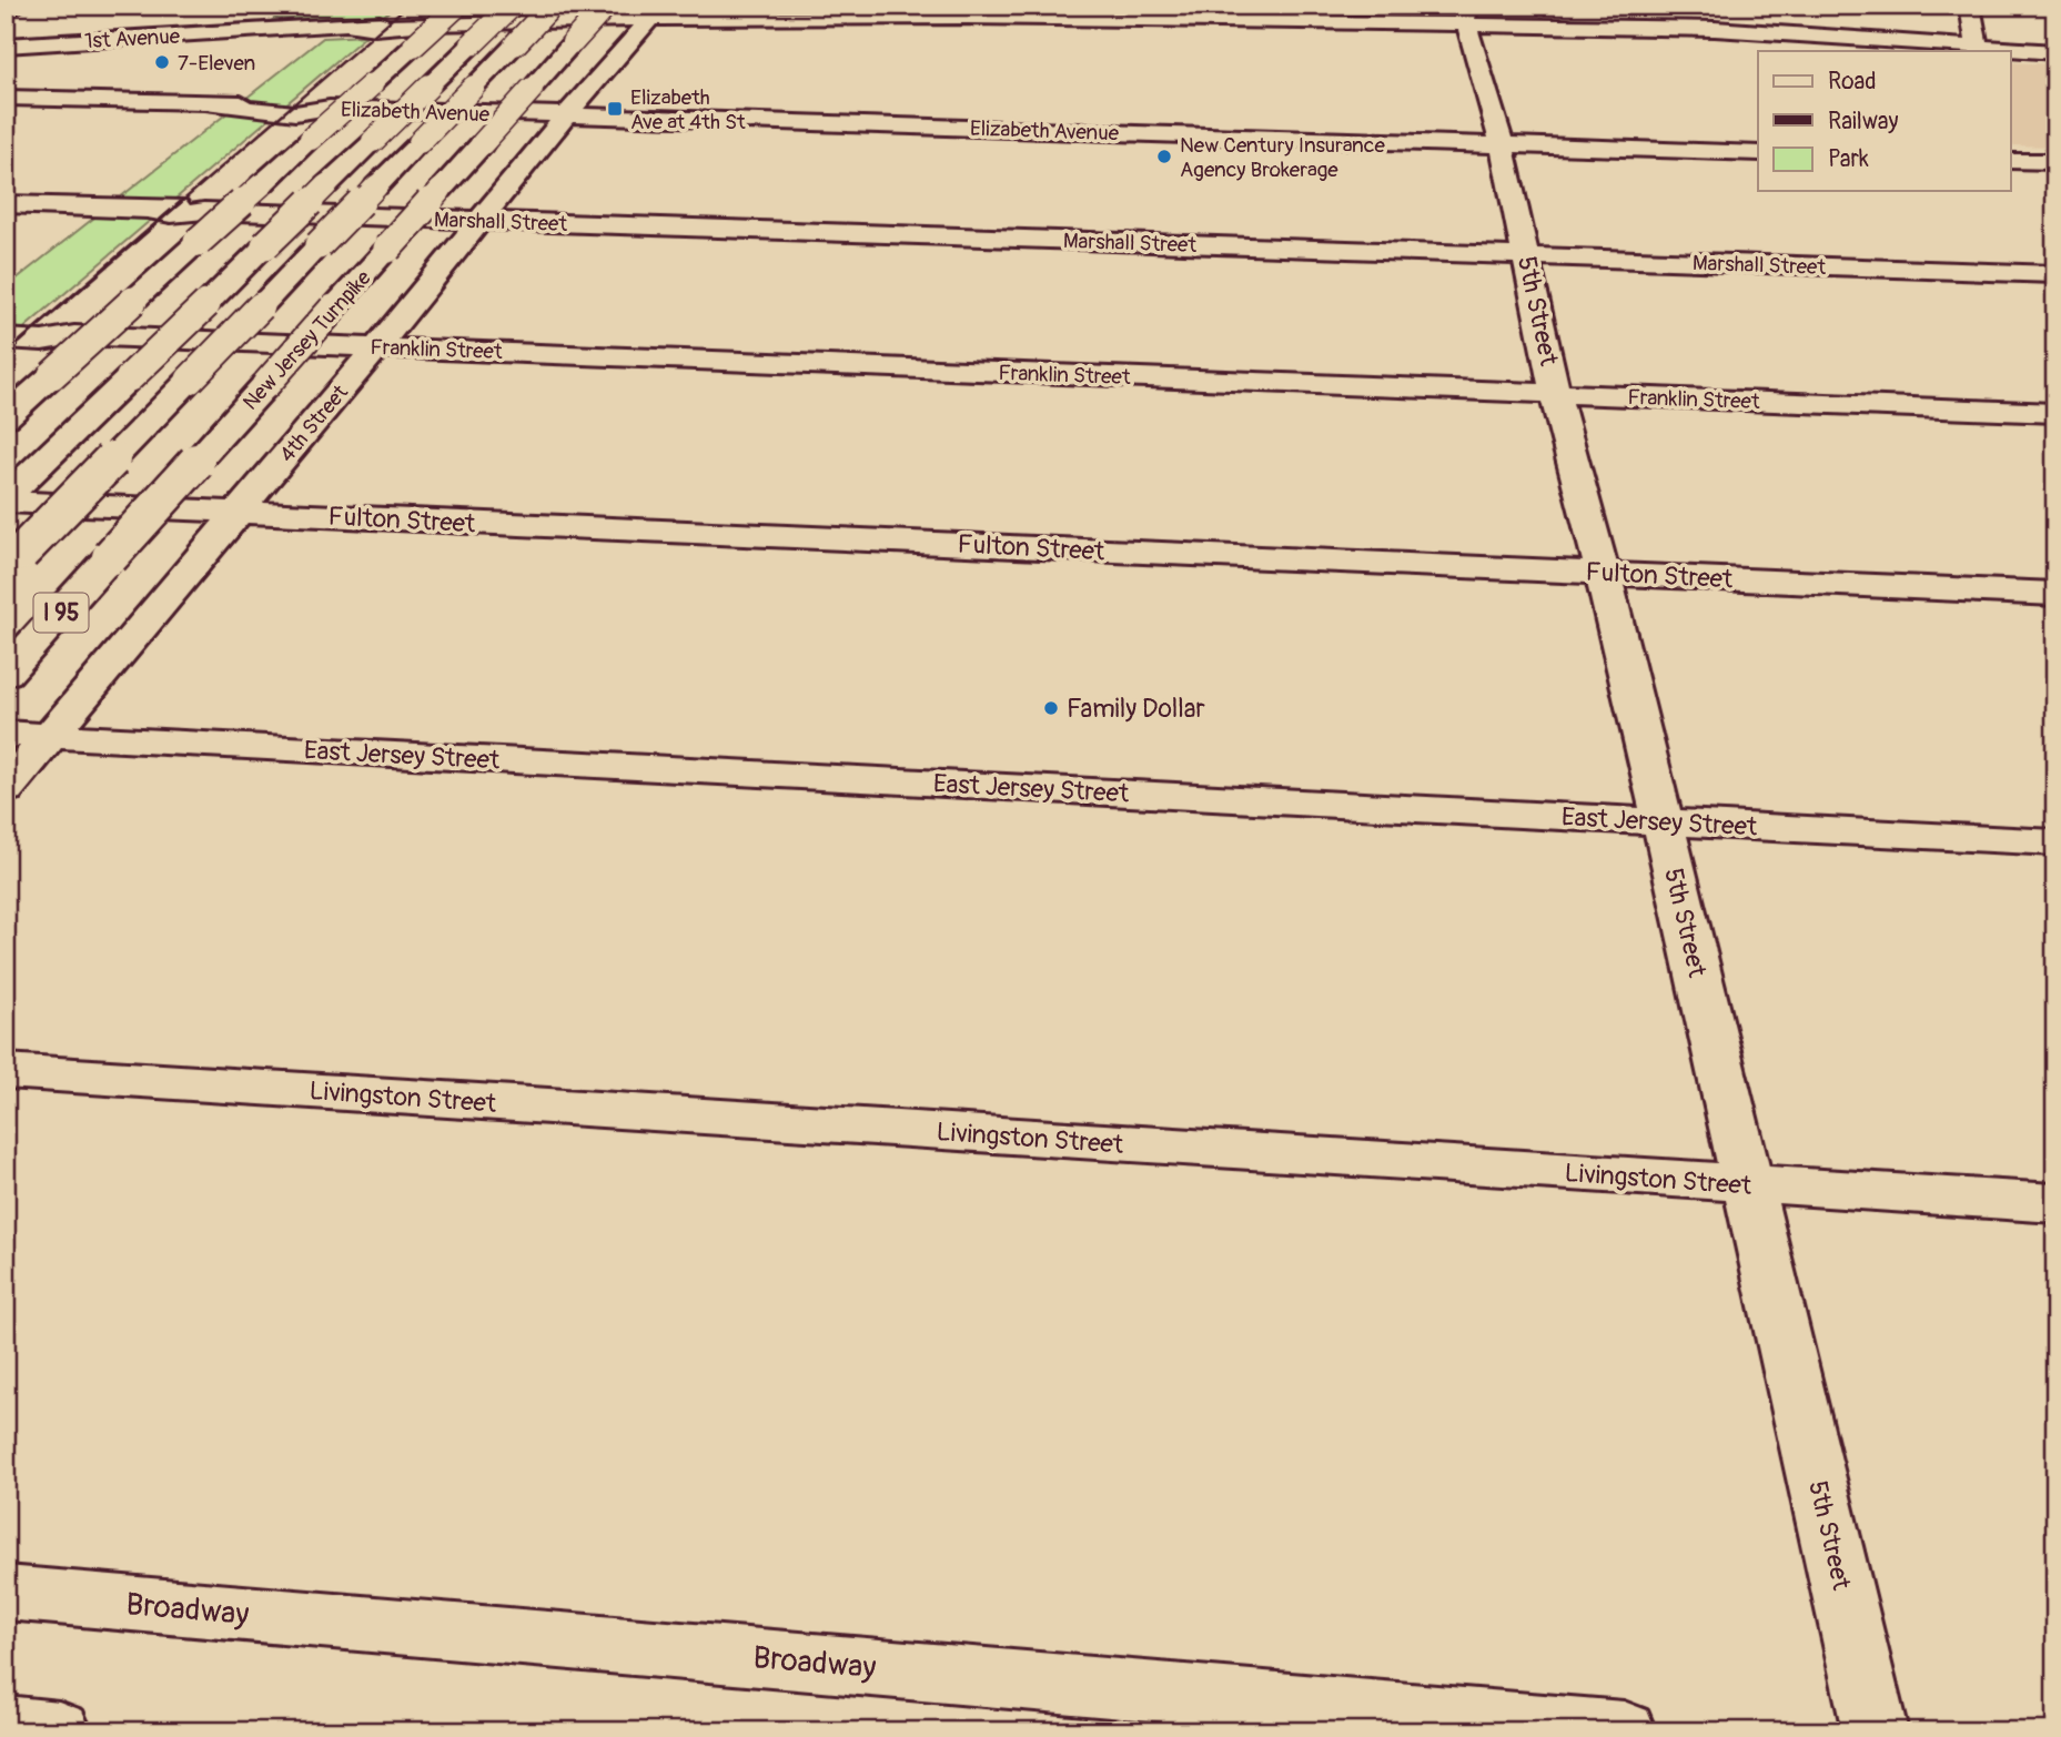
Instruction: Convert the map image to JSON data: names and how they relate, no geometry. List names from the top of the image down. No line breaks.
{"streets":{"main road":["1st Avenue","Elizabeth Avenue","Marshall Street","5th Street","New Jersey Turnpike","Franklin Street","4th Street","Fulton Street","I 95","East Jersey Street","Livingston Street","Broadway"]},"crossings":[["1st Avenue","5th Street"],["1st Avenue","4th Street"],["Elizabeth Avenue","5th Street"],["Elizabeth Avenue","4th Street"],["Marshall Street","5th Street"],["Marshall Street","4th Street"],["5th Street","Franklin Street"],["5th Street","Fulton Street"],["5th Street","East Jersey Street"],["5th Street","Livingston Street"],["Franklin Street","4th Street"],["4th Street","Fulton Street"],["4th Street","East Jersey Street"]],"places":{"other":["7-Eleven","New Century Insurance Agency Brokerage","Family Dollar"],"transit":["Elizabeth Ave at 4th St"]},"legend":["Road","Railway","Park"]}
